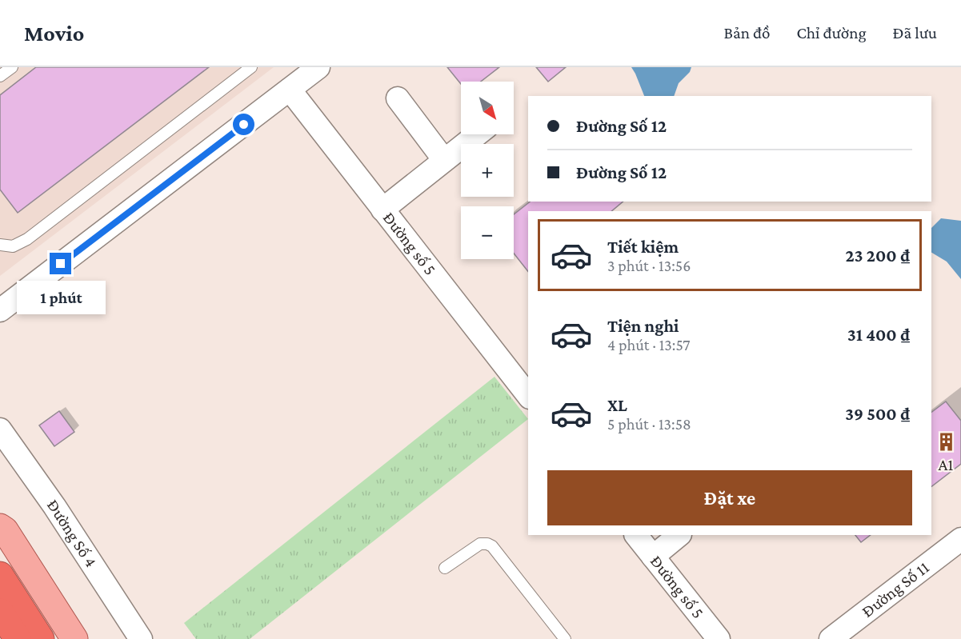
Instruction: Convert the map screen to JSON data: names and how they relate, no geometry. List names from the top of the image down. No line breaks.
{"streets":{"street":["Đường số 5","Đường Số 4","Đường Số 11"]},"places":{"building":["A1"]},"north":"bottom right","page":{"header":"Movio","nav":["Bản đồ","Chỉ đường","Đã lưu"],"map_buttons":["+","−"],"banner":["Đường Số 12","Đường Số 12"],"list":[{"name":"Tiết kiệm","note":"3 phút · 13:56","value":"23 200 ₫"},{"name":"Tiện nghi","note":"4 phút · 13:57","value":"31 400 ₫"},{"name":"XL","note":"5 phút · 13:58","value":"39 500 ₫"}],"bubble":"1 phút","buttons":"Đặt xe"}}
